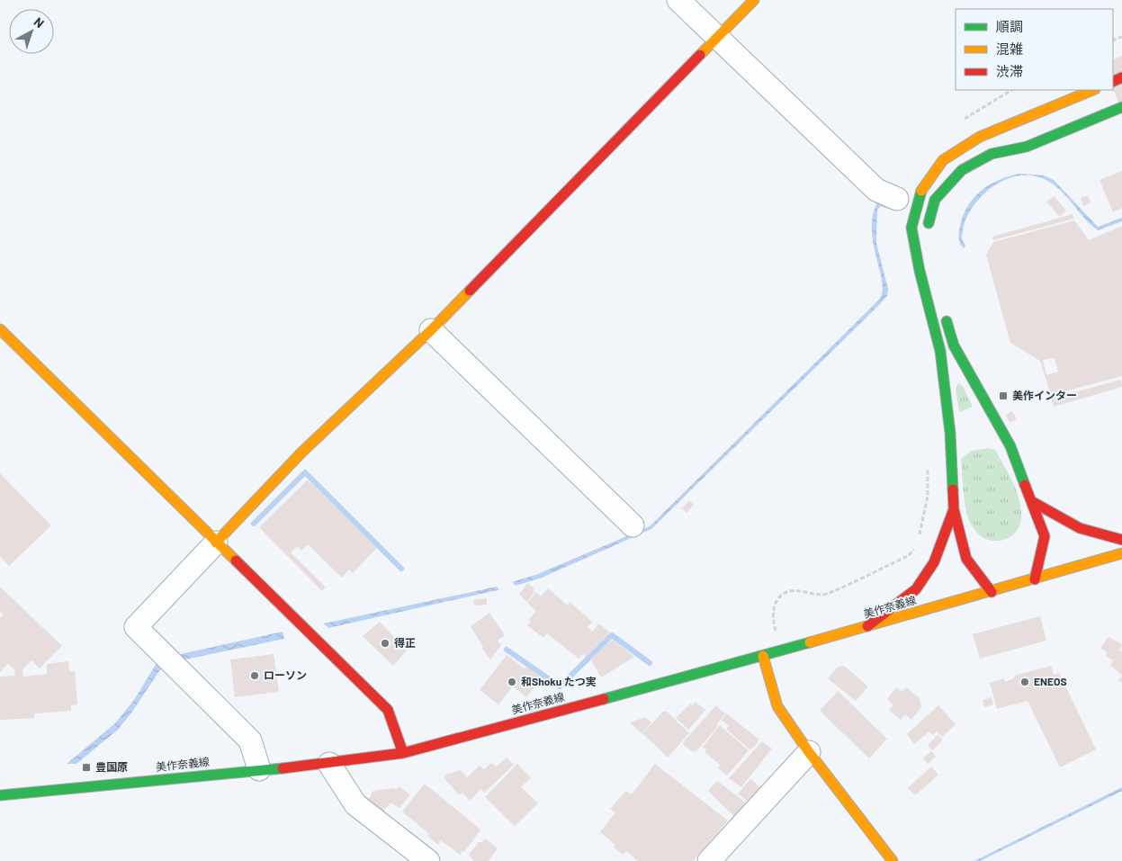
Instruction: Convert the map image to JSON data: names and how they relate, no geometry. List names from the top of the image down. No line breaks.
{"streets":{"main road":["美作奈義線"]},"places":{"transit":["美作インター","豊国原"],"other":["得正","ローソン","和Shoku たつ実","ENEOS"]},"legend":["順調","混雑","渋滞"],"north":"top right"}
